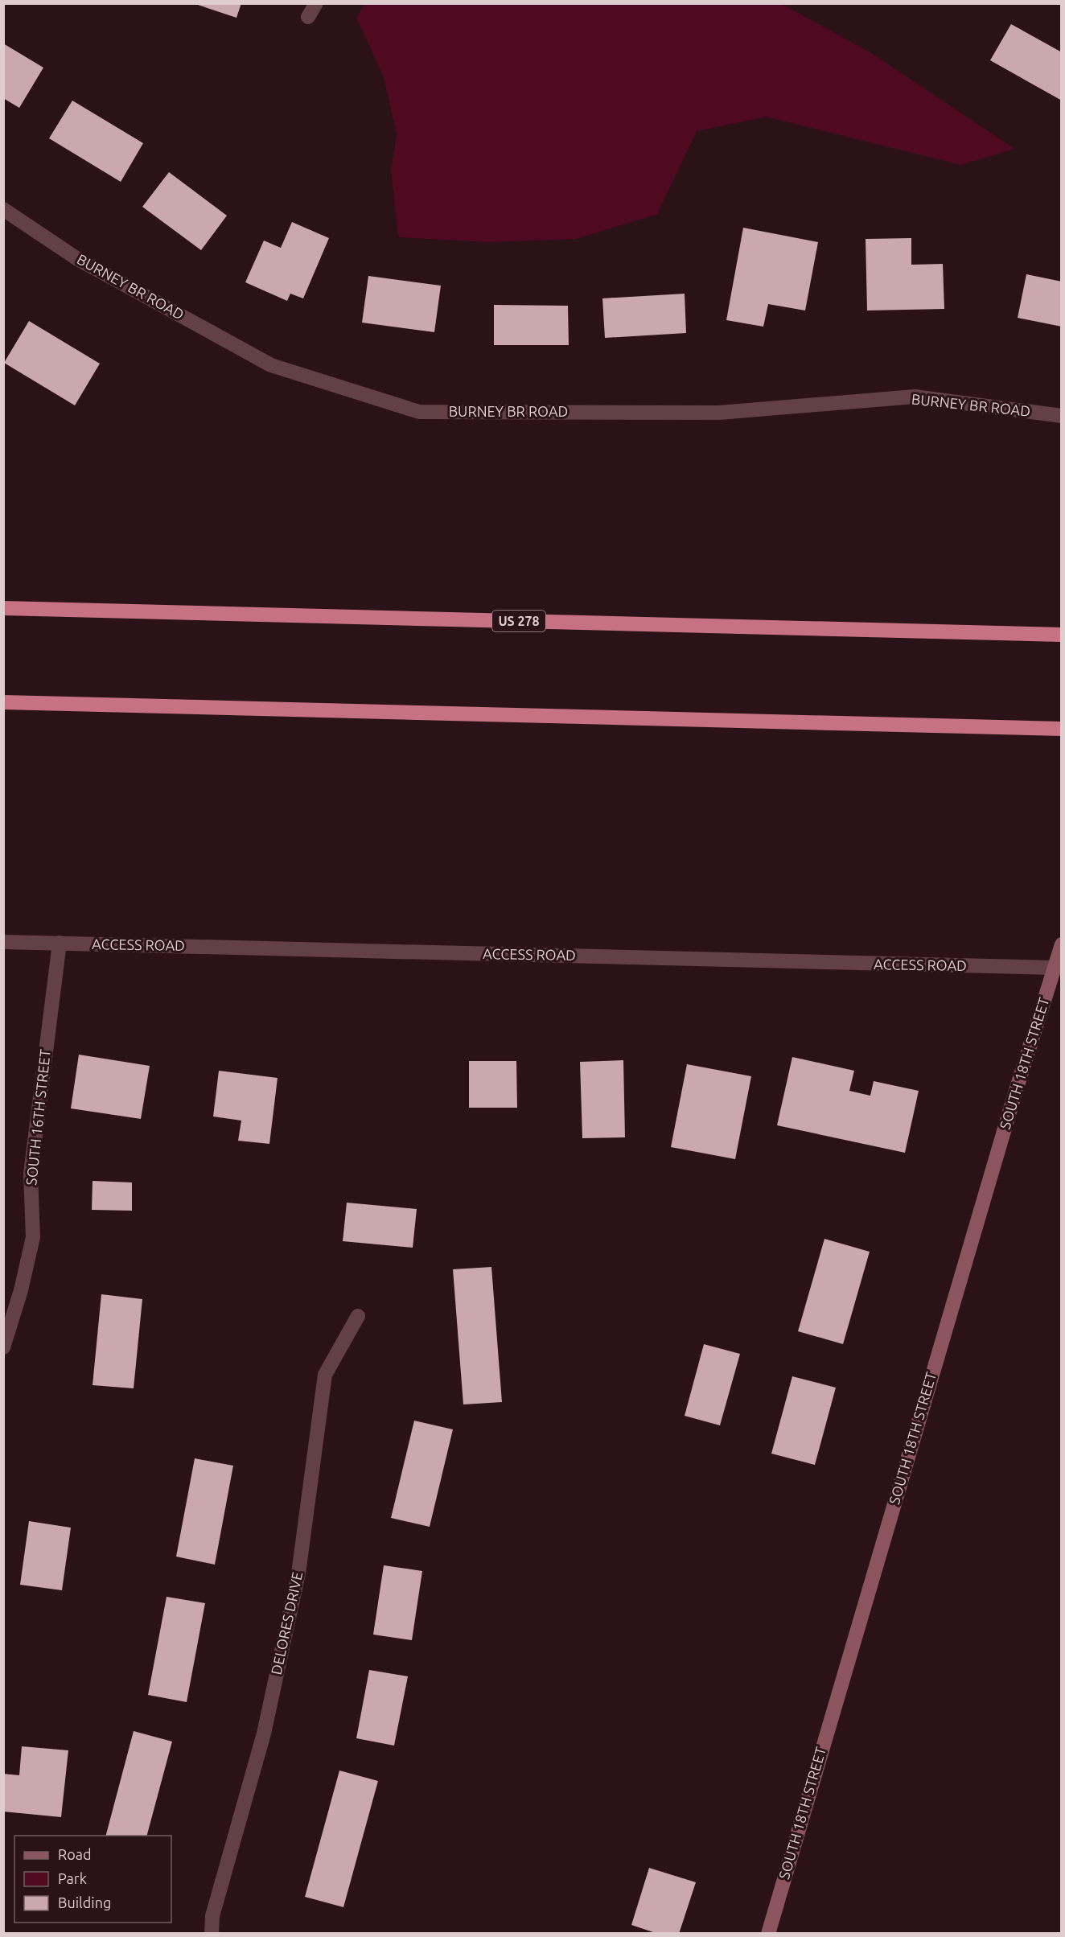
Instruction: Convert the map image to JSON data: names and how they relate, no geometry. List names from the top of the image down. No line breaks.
{"streets":{"highway":["US 278"],"street":["BURNEY BR ROAD","ACCESS ROAD","SOUTH 18TH STREET","SOUTH 16TH STREET","DELORES DRIVE"]},"crossings":[["ACCESS ROAD","SOUTH 18TH STREET"],["ACCESS ROAD","SOUTH 16TH STREET"]],"legend":["Road","Park","Building"]}
